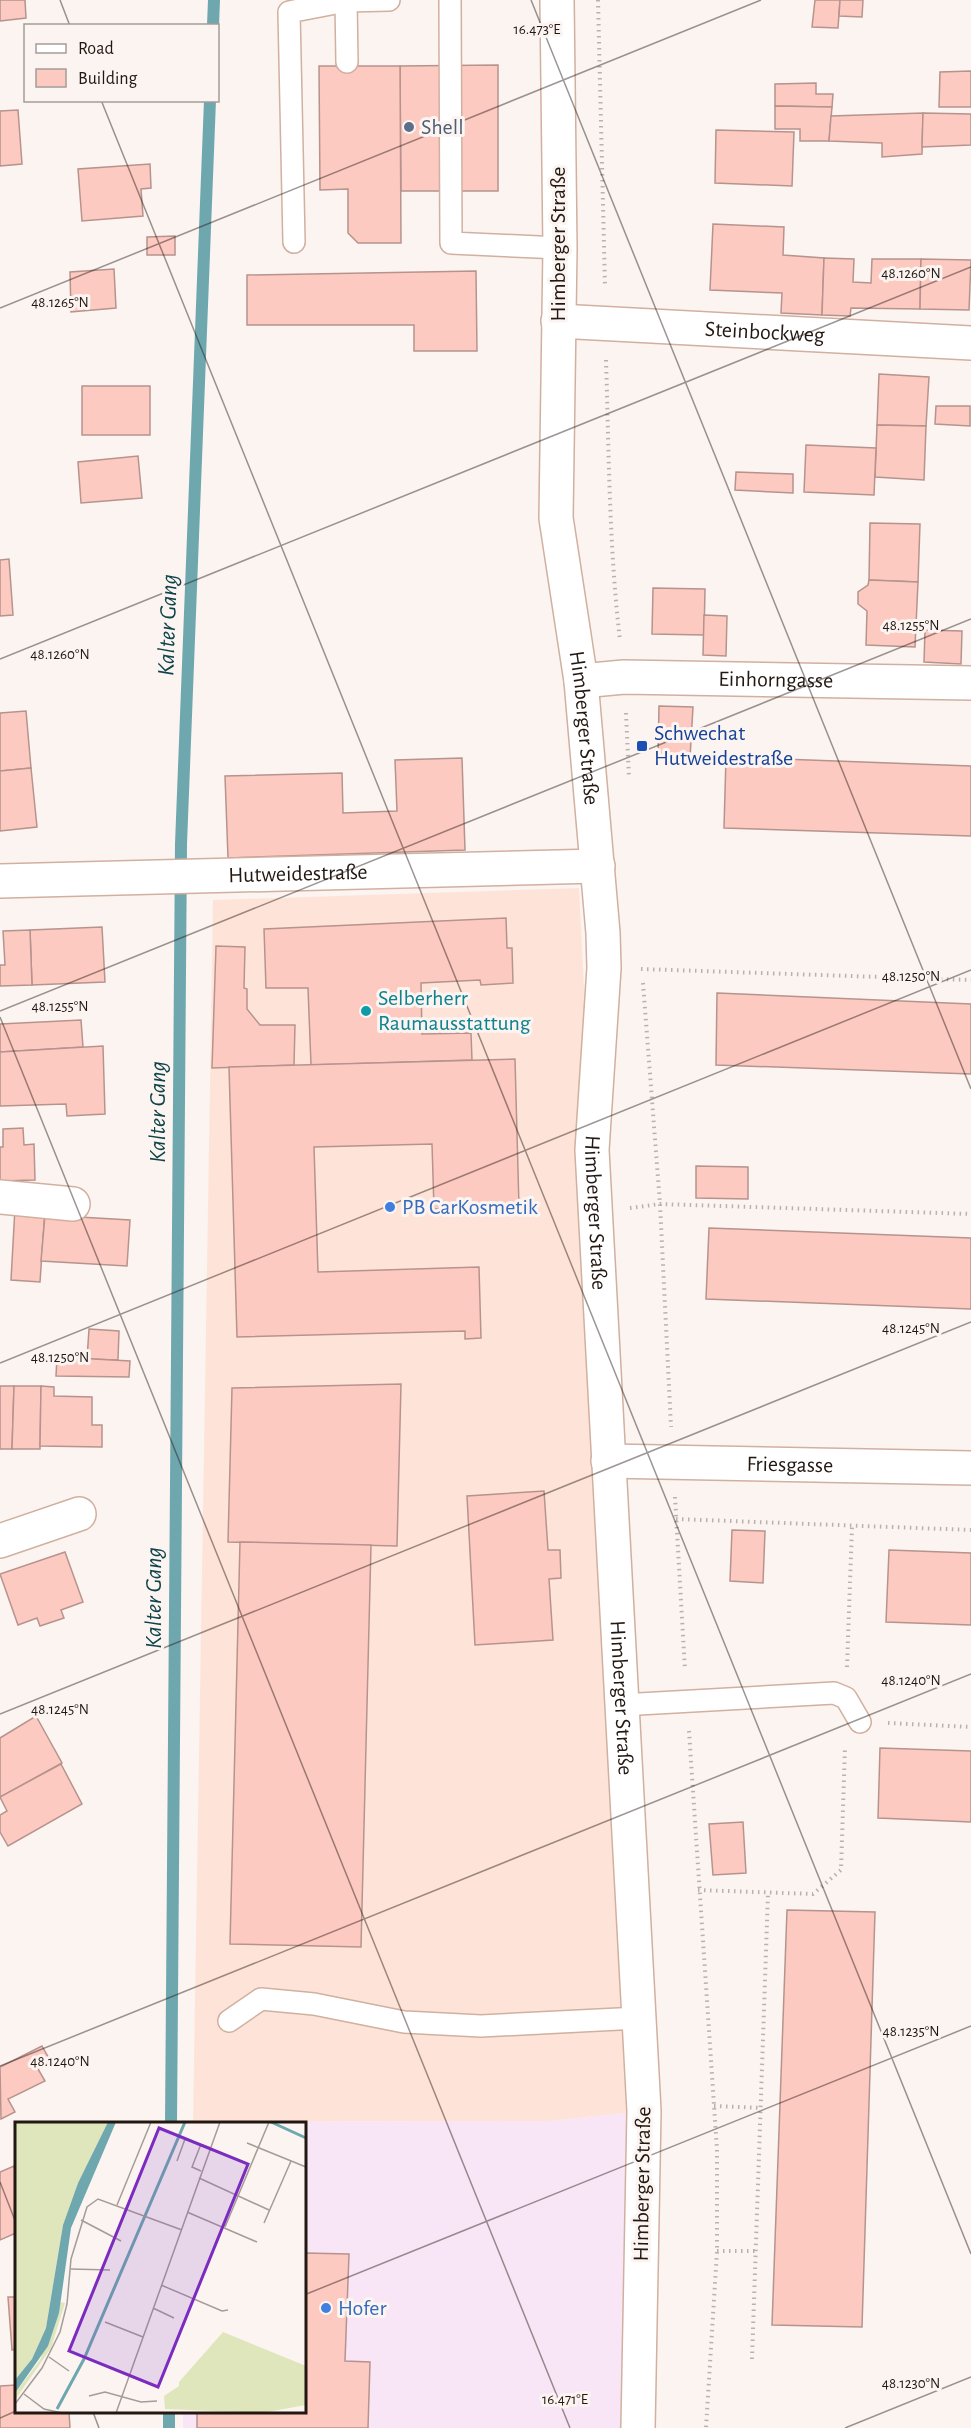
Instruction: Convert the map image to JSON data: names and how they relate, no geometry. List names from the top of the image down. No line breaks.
{"streets":{"main road":["Himberger Straße","Steinbockweg","Einhorngasse","Hutweidestraße","Friesgasse"]},"crossings":[["Himberger Straße","Steinbockweg"],["Himberger Straße","Einhorngasse"],["Himberger Straße","Hutweidestraße"],["Himberger Straße","Friesgasse"]],"water":["Kalter Gang"],"places":{"other":["Shell","Selberherr Raumausstattung","PB CarKosmetik","Hofer"],"transit":["Schwechat Hutweidestraße"]},"legend":["Road","Building"],"coordinates":["16.473°E","48.1260°N","48.1265°N","48.1255°N","48.1250°N","48.1245°N","48.1240°N","48.1235°N","48.1230°N","16.471°E"]}
